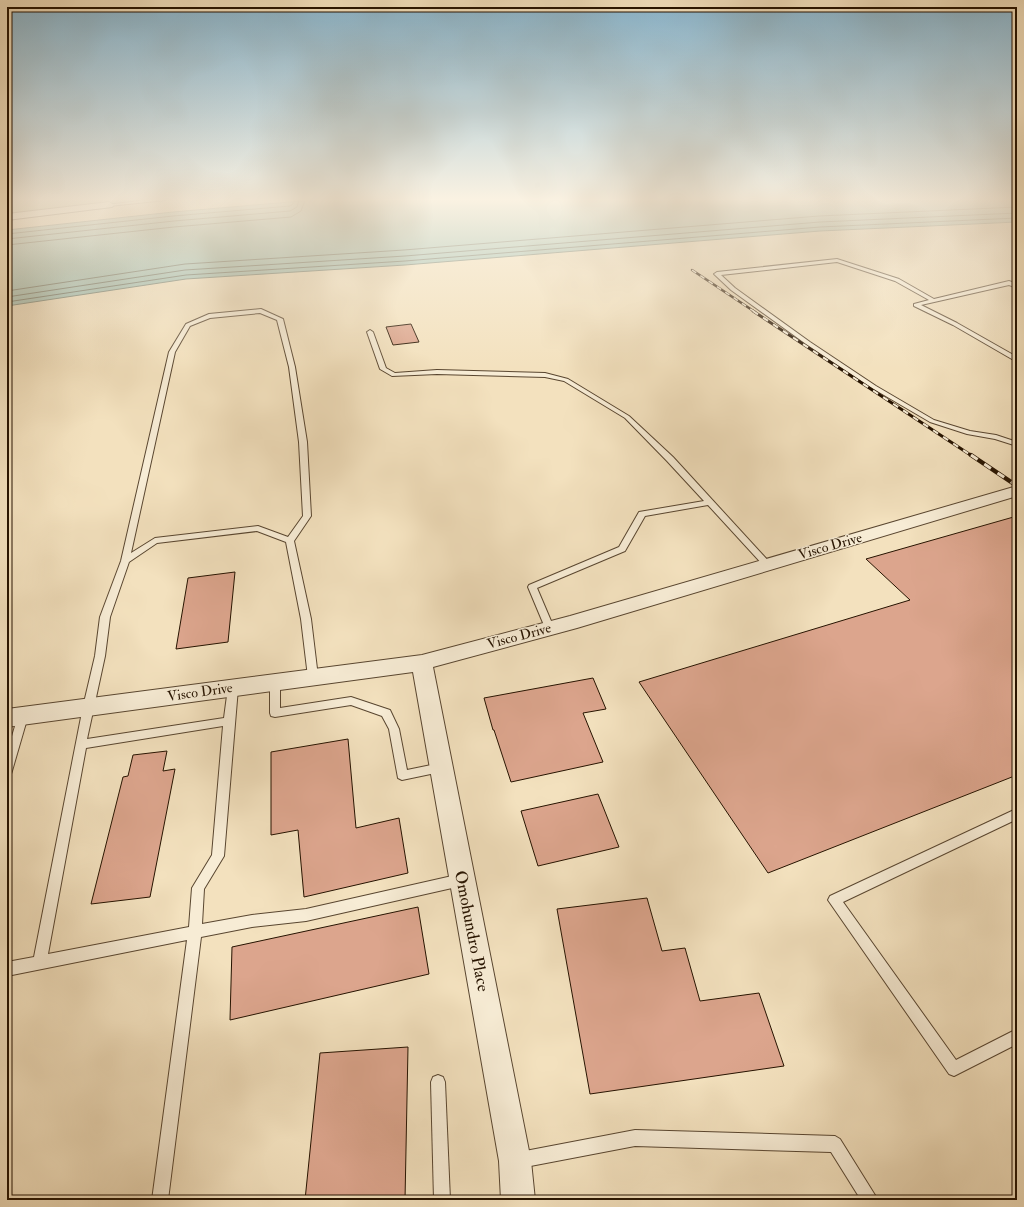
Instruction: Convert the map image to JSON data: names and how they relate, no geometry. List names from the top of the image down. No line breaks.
{"streets":{"street":["Visco Drive","Omohundro Place"]},"crossings":[["Visco Drive","Omohundro Place"]]}
